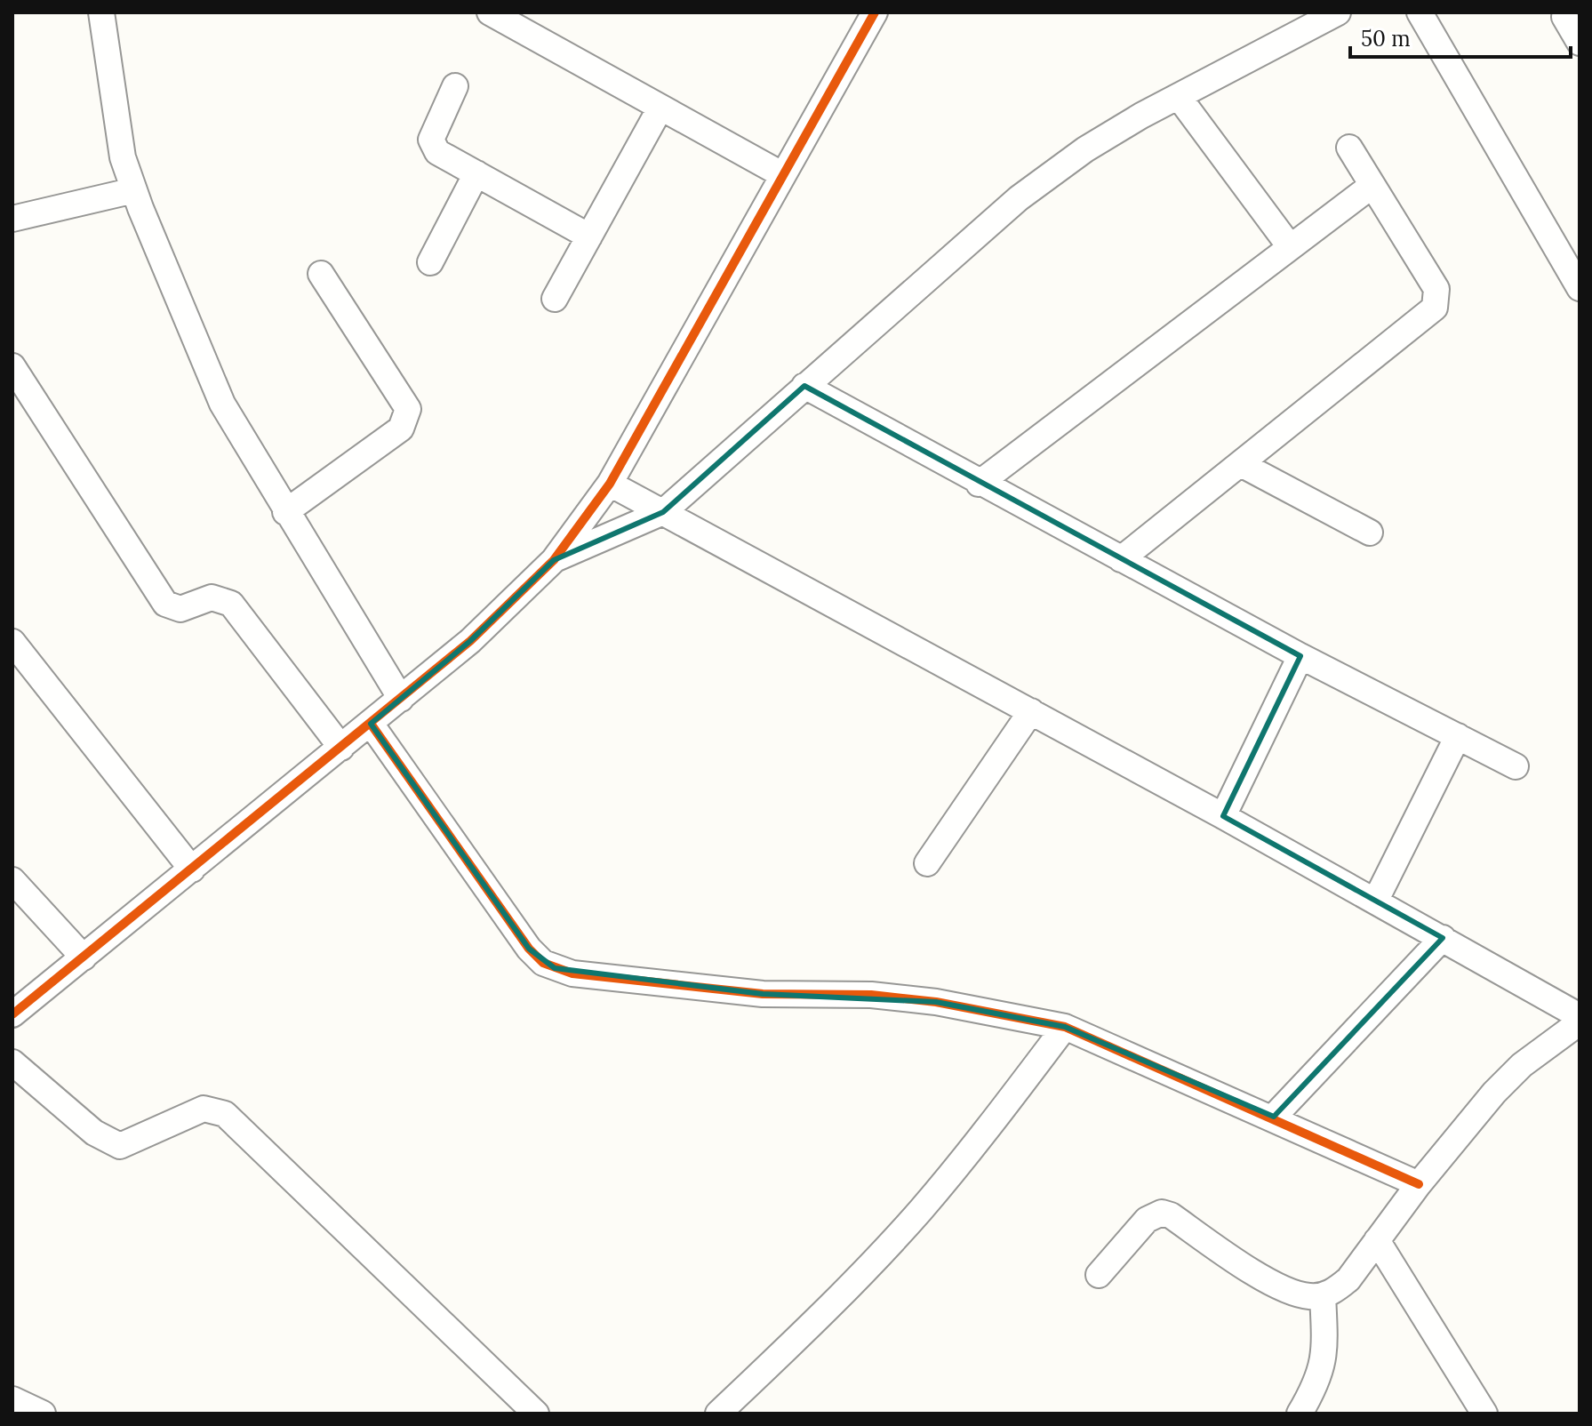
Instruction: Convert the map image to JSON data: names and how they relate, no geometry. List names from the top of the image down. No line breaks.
{"scale_bar":"50 m"}
